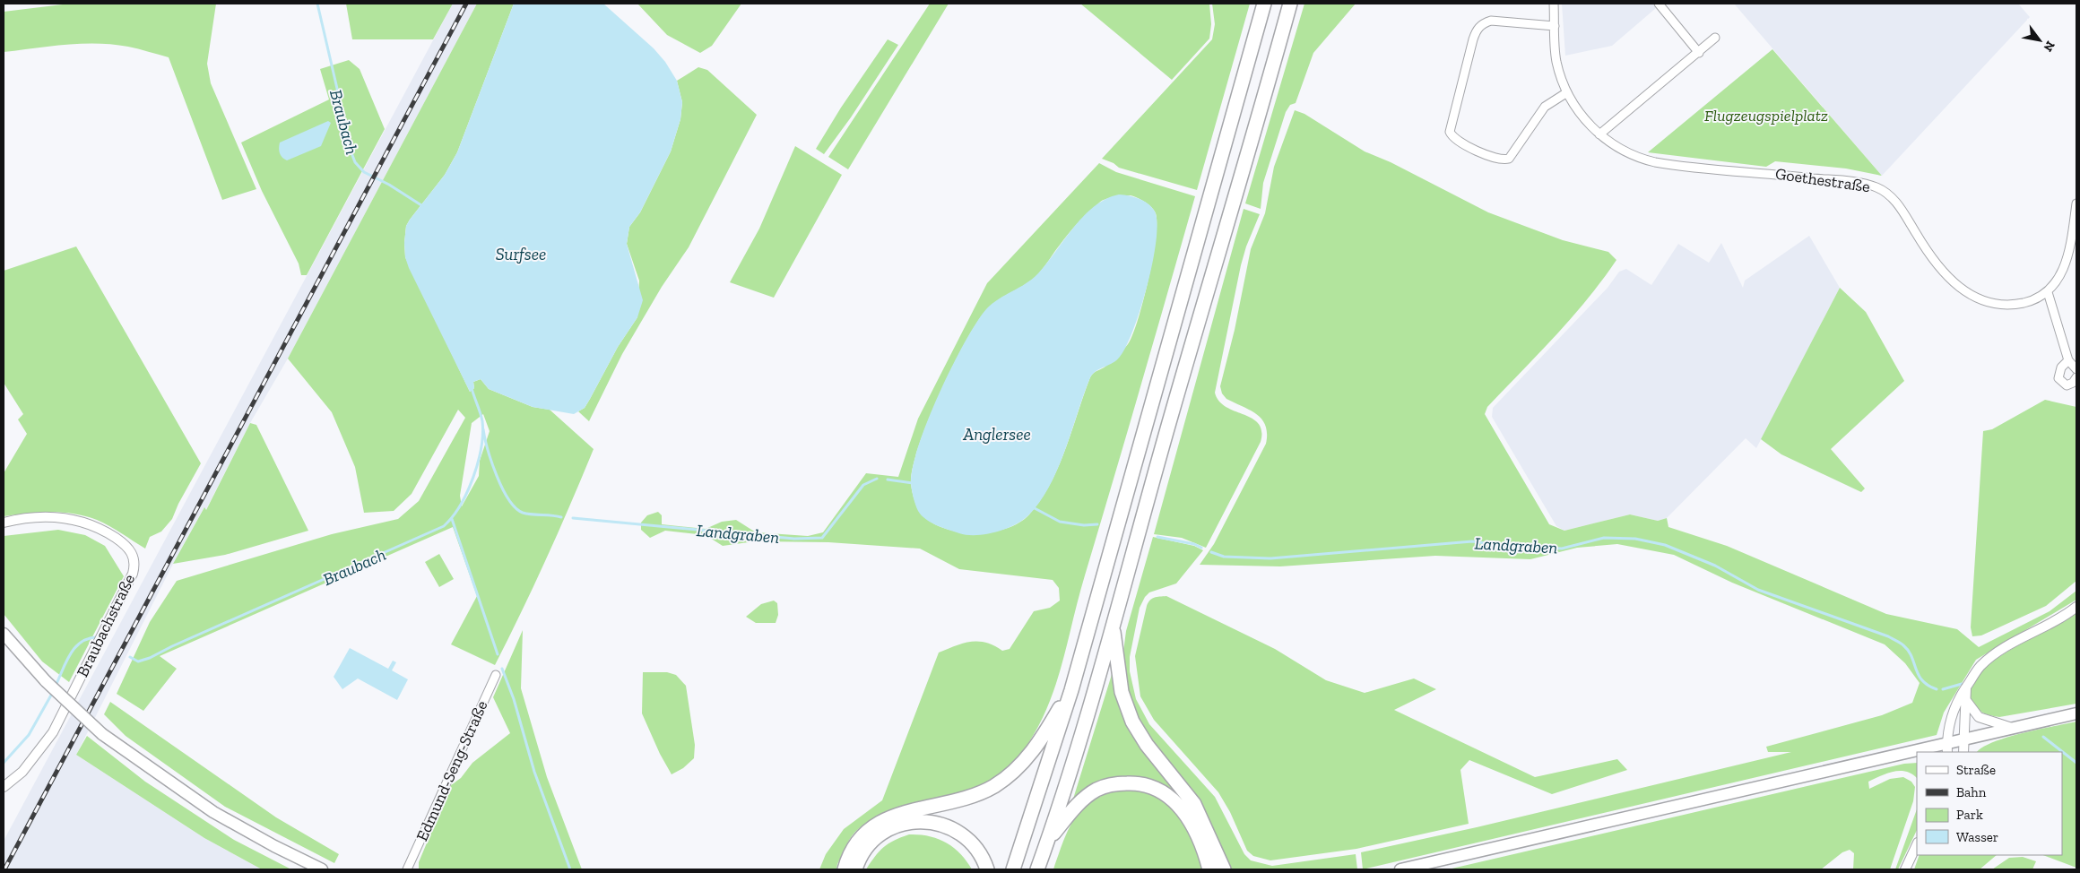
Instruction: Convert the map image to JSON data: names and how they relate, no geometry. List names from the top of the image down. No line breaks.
{"streets":{"street":["Goethestraße","Braubachstraße","Edmund-Seng-Straße"]},"water":["Braubach","Surfsee","Anglersee","Landgraben"],"parks":["Flugzeugspielplatz"],"legend":["Straße","Bahn","Park","Wasser"],"north":"bottom right"}
